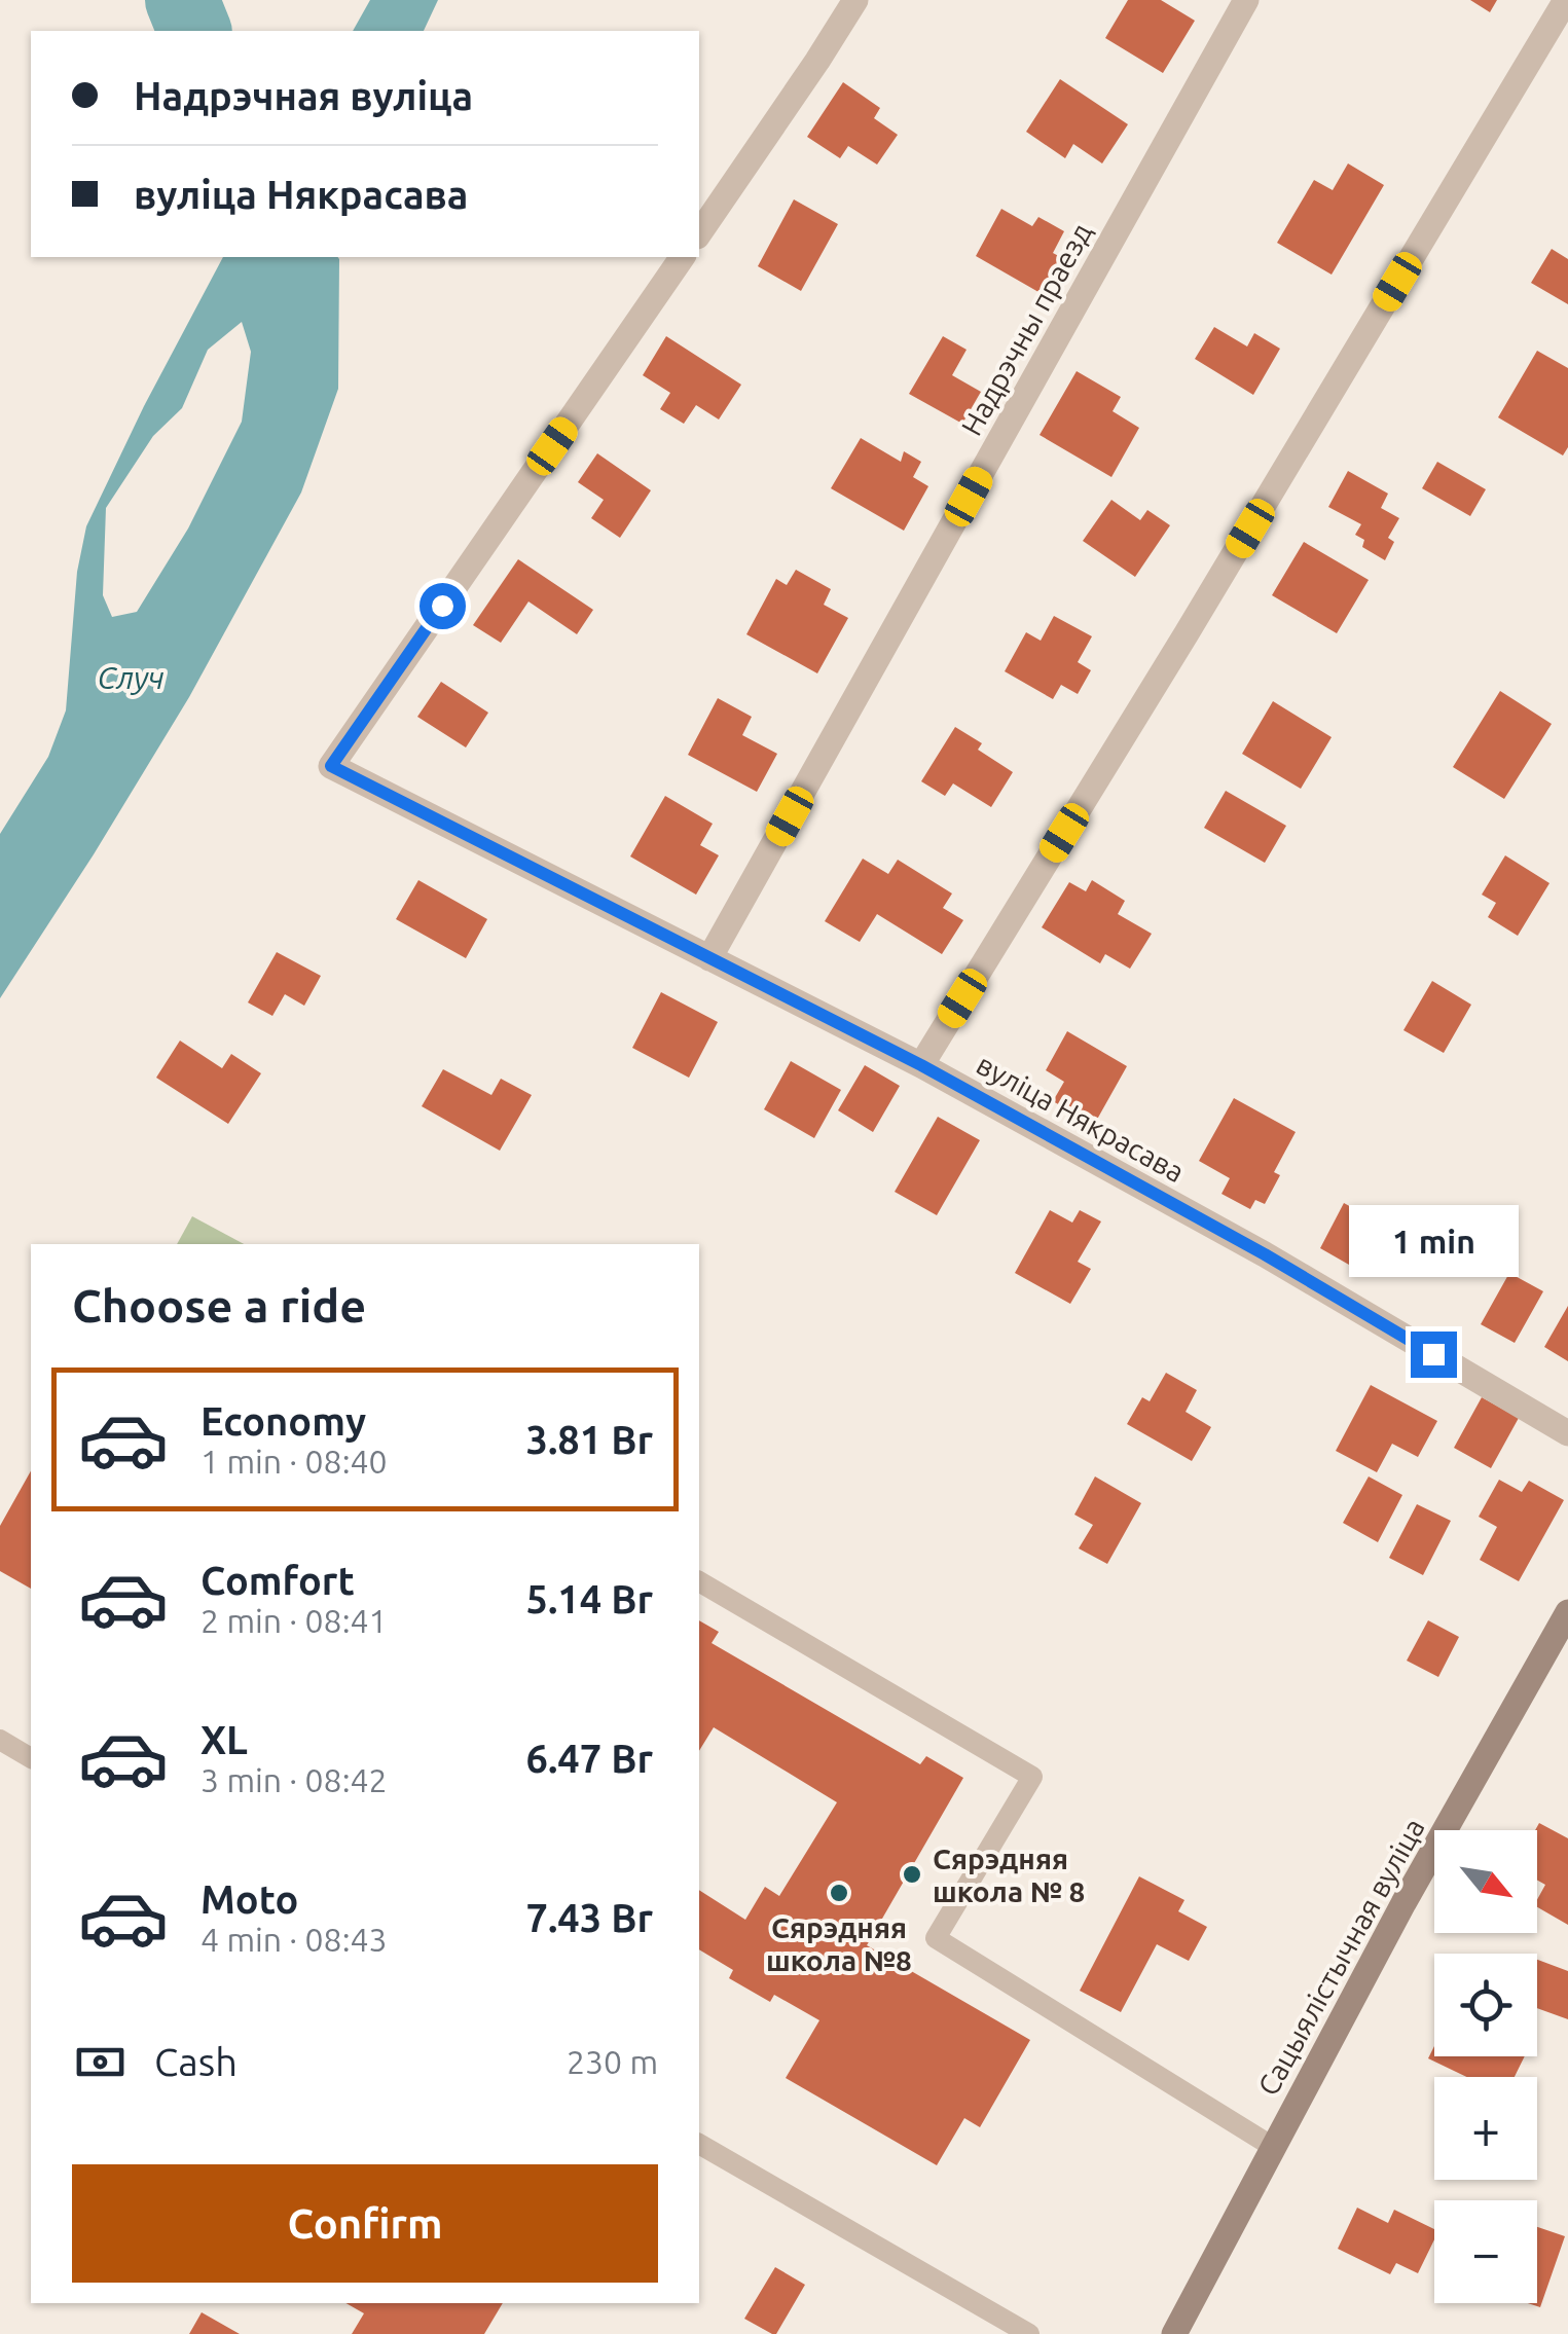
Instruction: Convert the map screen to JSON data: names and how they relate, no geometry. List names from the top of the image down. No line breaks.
{"streets":{"main road":["Сацыялістычная вуліца"],"street":["Надрэчны праезд","вуліца Някрасава"]},"crossings":[["Надрэчны праезд","вуліца Някрасава"]],"water":["Случ"],"places":["Сярэдняя школа № 8","Сярэдняя школа №8"],"north":"bottom right","page":{"banner":["Надрэчная вуліца","вуліца Някрасава"],"bubble":"1 min","heading":"Choose a ride","list":[{"name":"Economy","note":"1 min · 08:40","value":"3.81 Br"},{"name":"Comfort","note":"2 min · 08:41","value":"5.14 Br"},{"name":"XL","note":"3 min · 08:42","value":"6.47 Br"},{"name":"Moto","note":"4 min · 08:43","value":"7.43 Br"}],"map_buttons":["+","−"],"pay":["Cash","230 m"],"buttons":"Confirm"}}
